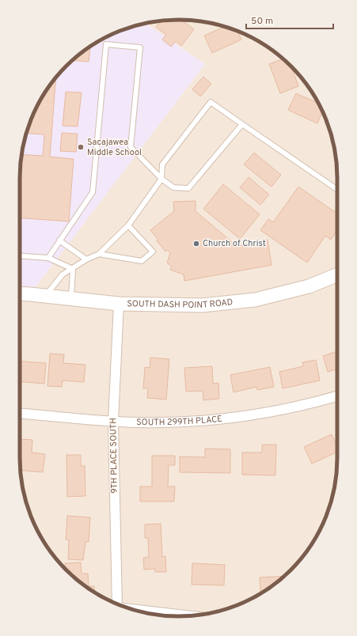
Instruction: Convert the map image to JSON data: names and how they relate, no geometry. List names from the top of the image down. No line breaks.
{"streets":{"main road":["SOUTH DASH POINT ROAD"],"street":["SOUTH 299TH PLACE","9TH PLACE SOUTH"]},"crossings":[["SOUTH DASH POINT ROAD","9TH PLACE SOUTH"],["SOUTH 299TH PLACE","9TH PLACE SOUTH"]],"places":["Sacajawea Middle School","Church of Christ"],"scale_bar":"50 m"}
